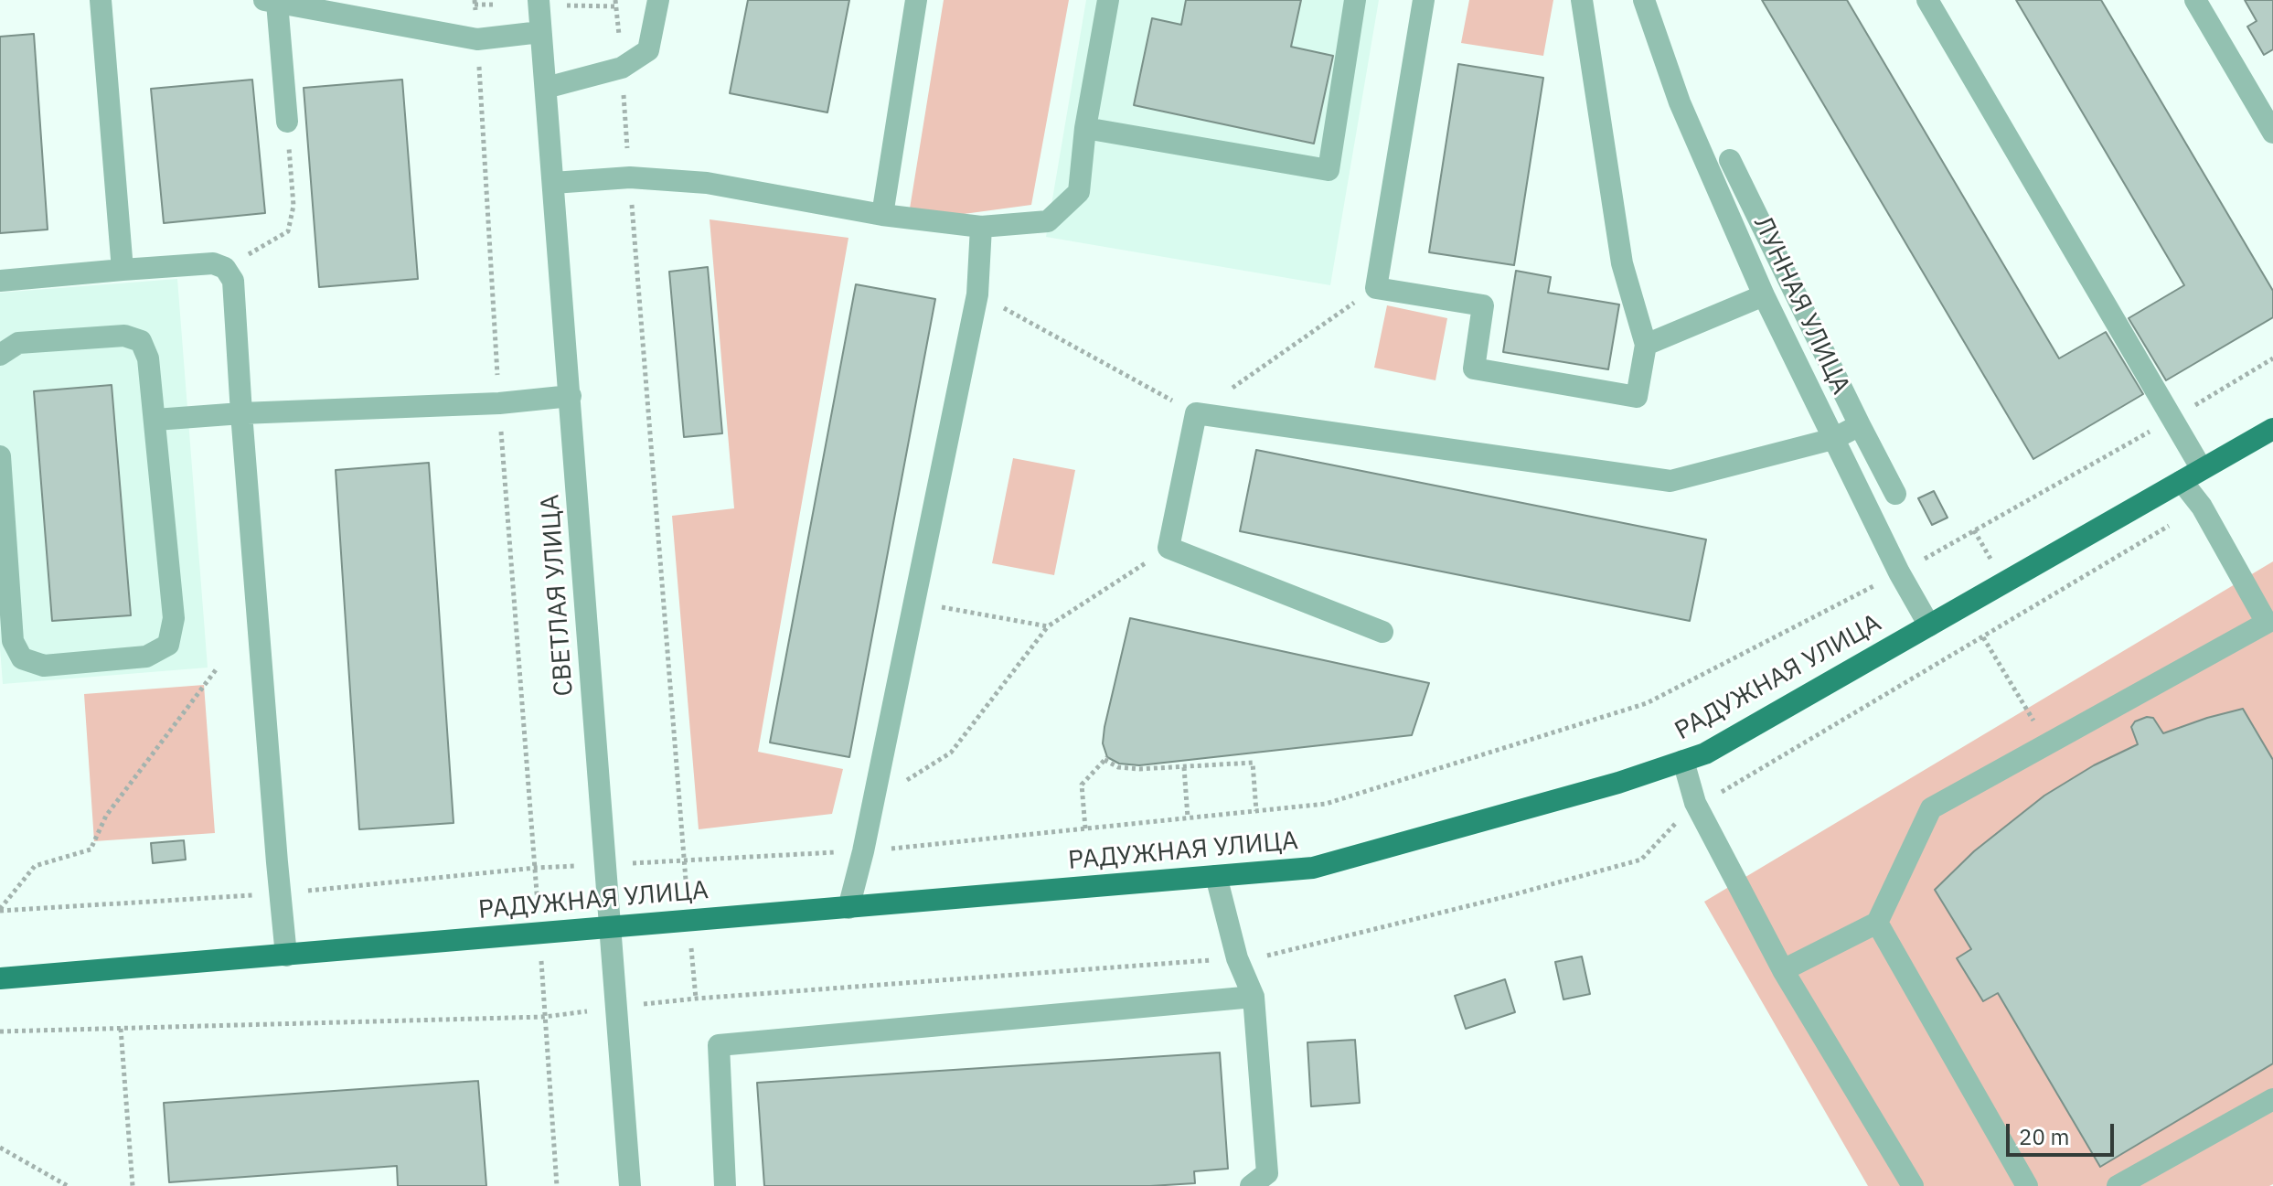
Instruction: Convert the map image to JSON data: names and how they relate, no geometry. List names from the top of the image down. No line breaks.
{"streets":{"main road":["РАДУЖНАЯ УЛИЦА"],"street":["ЛУННАЯ УЛИЦА","СВЕТЛАЯ УЛИЦА"]},"crossings":[["ЛУННАЯ УЛИЦА","РАДУЖНАЯ УЛИЦА"],["СВЕТЛАЯ УЛИЦА","РАДУЖНАЯ УЛИЦА"]],"scale_bar":"20 m"}
